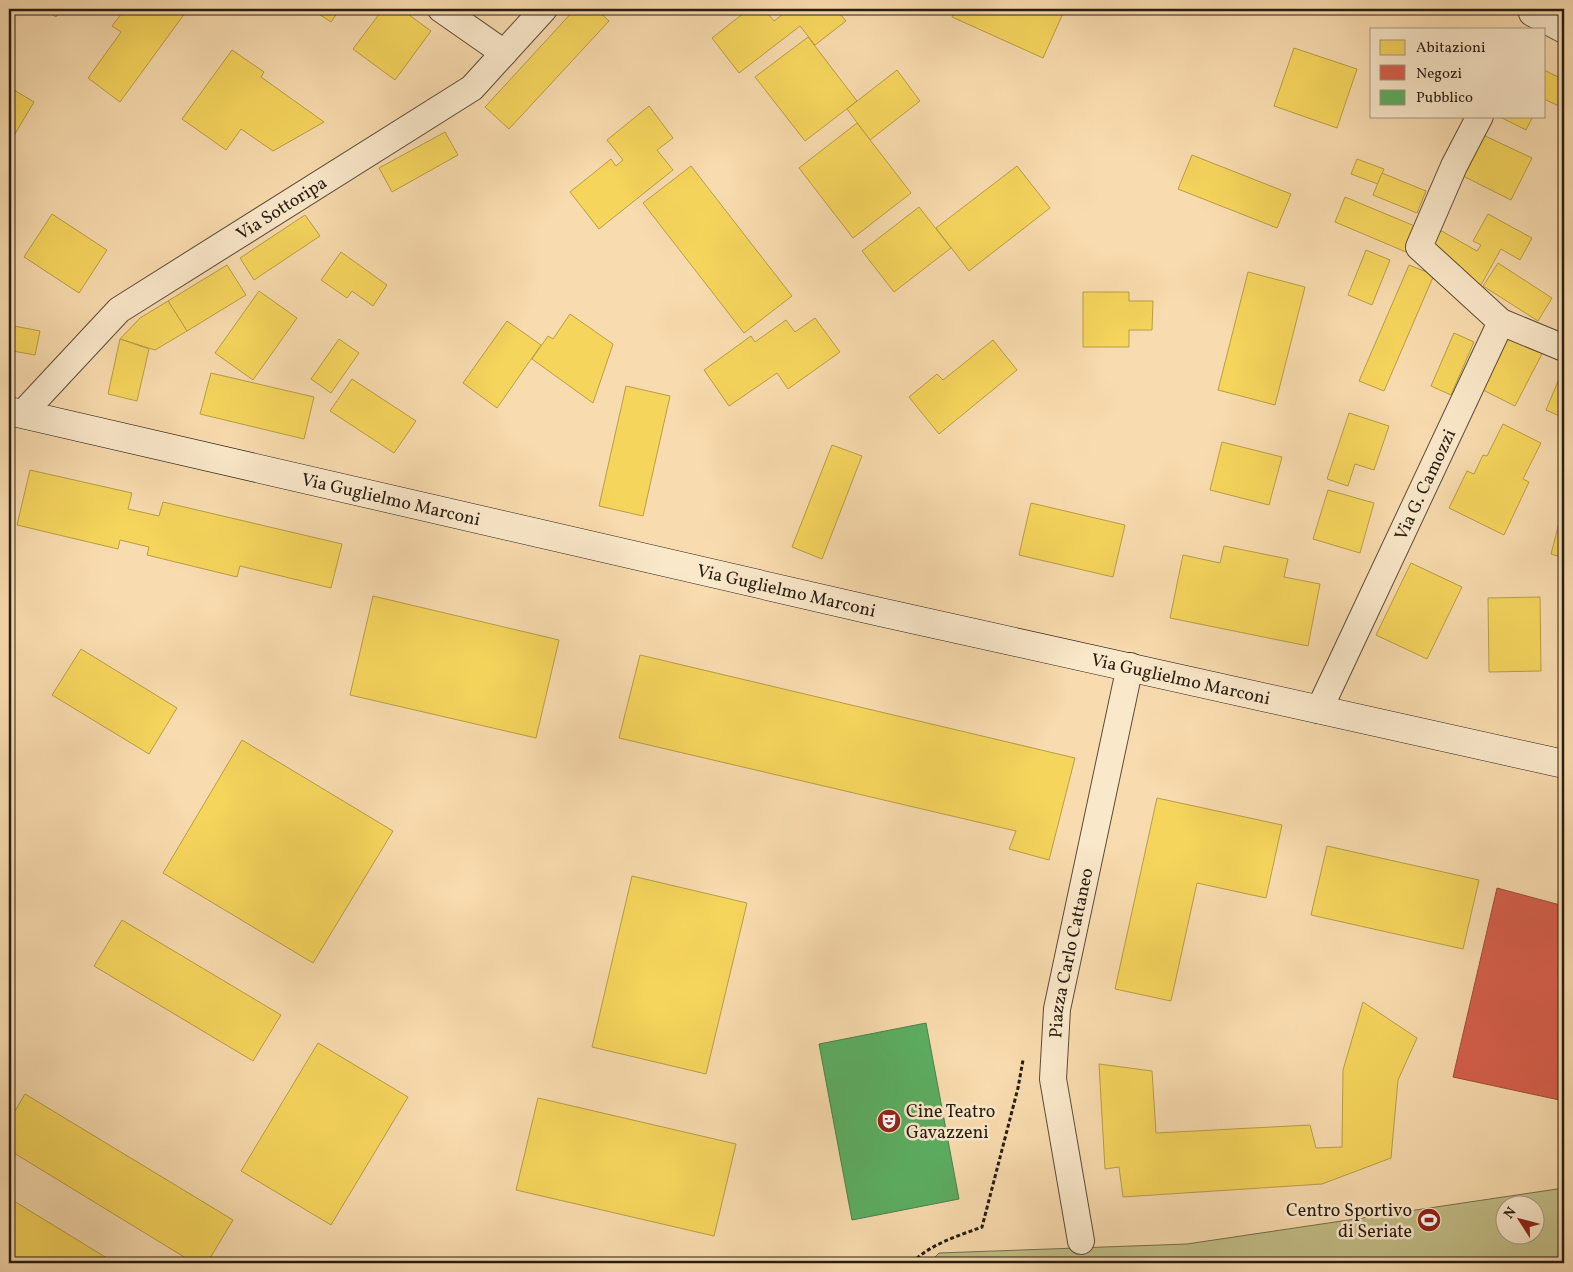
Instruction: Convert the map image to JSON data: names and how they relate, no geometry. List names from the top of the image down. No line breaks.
{"streets":{"main road":["Via Guglielmo Marconi"],"street":["Via Sottoripa","Via G. Camozzi","Piazza Carlo Cattaneo"]},"crossings":[["Via Sottoripa","Via Guglielmo Marconi"],["Via G. Camozzi","Via Guglielmo Marconi"],["Via Guglielmo Marconi","Piazza Carlo Cattaneo"]],"places":{"theatre":["Cine Teatro Gavazzeni"],"sports":["Centro Sportivo di Seriate"]},"legend":["Abitazioni","Negozi","Pubblico"],"north":"top left"}
